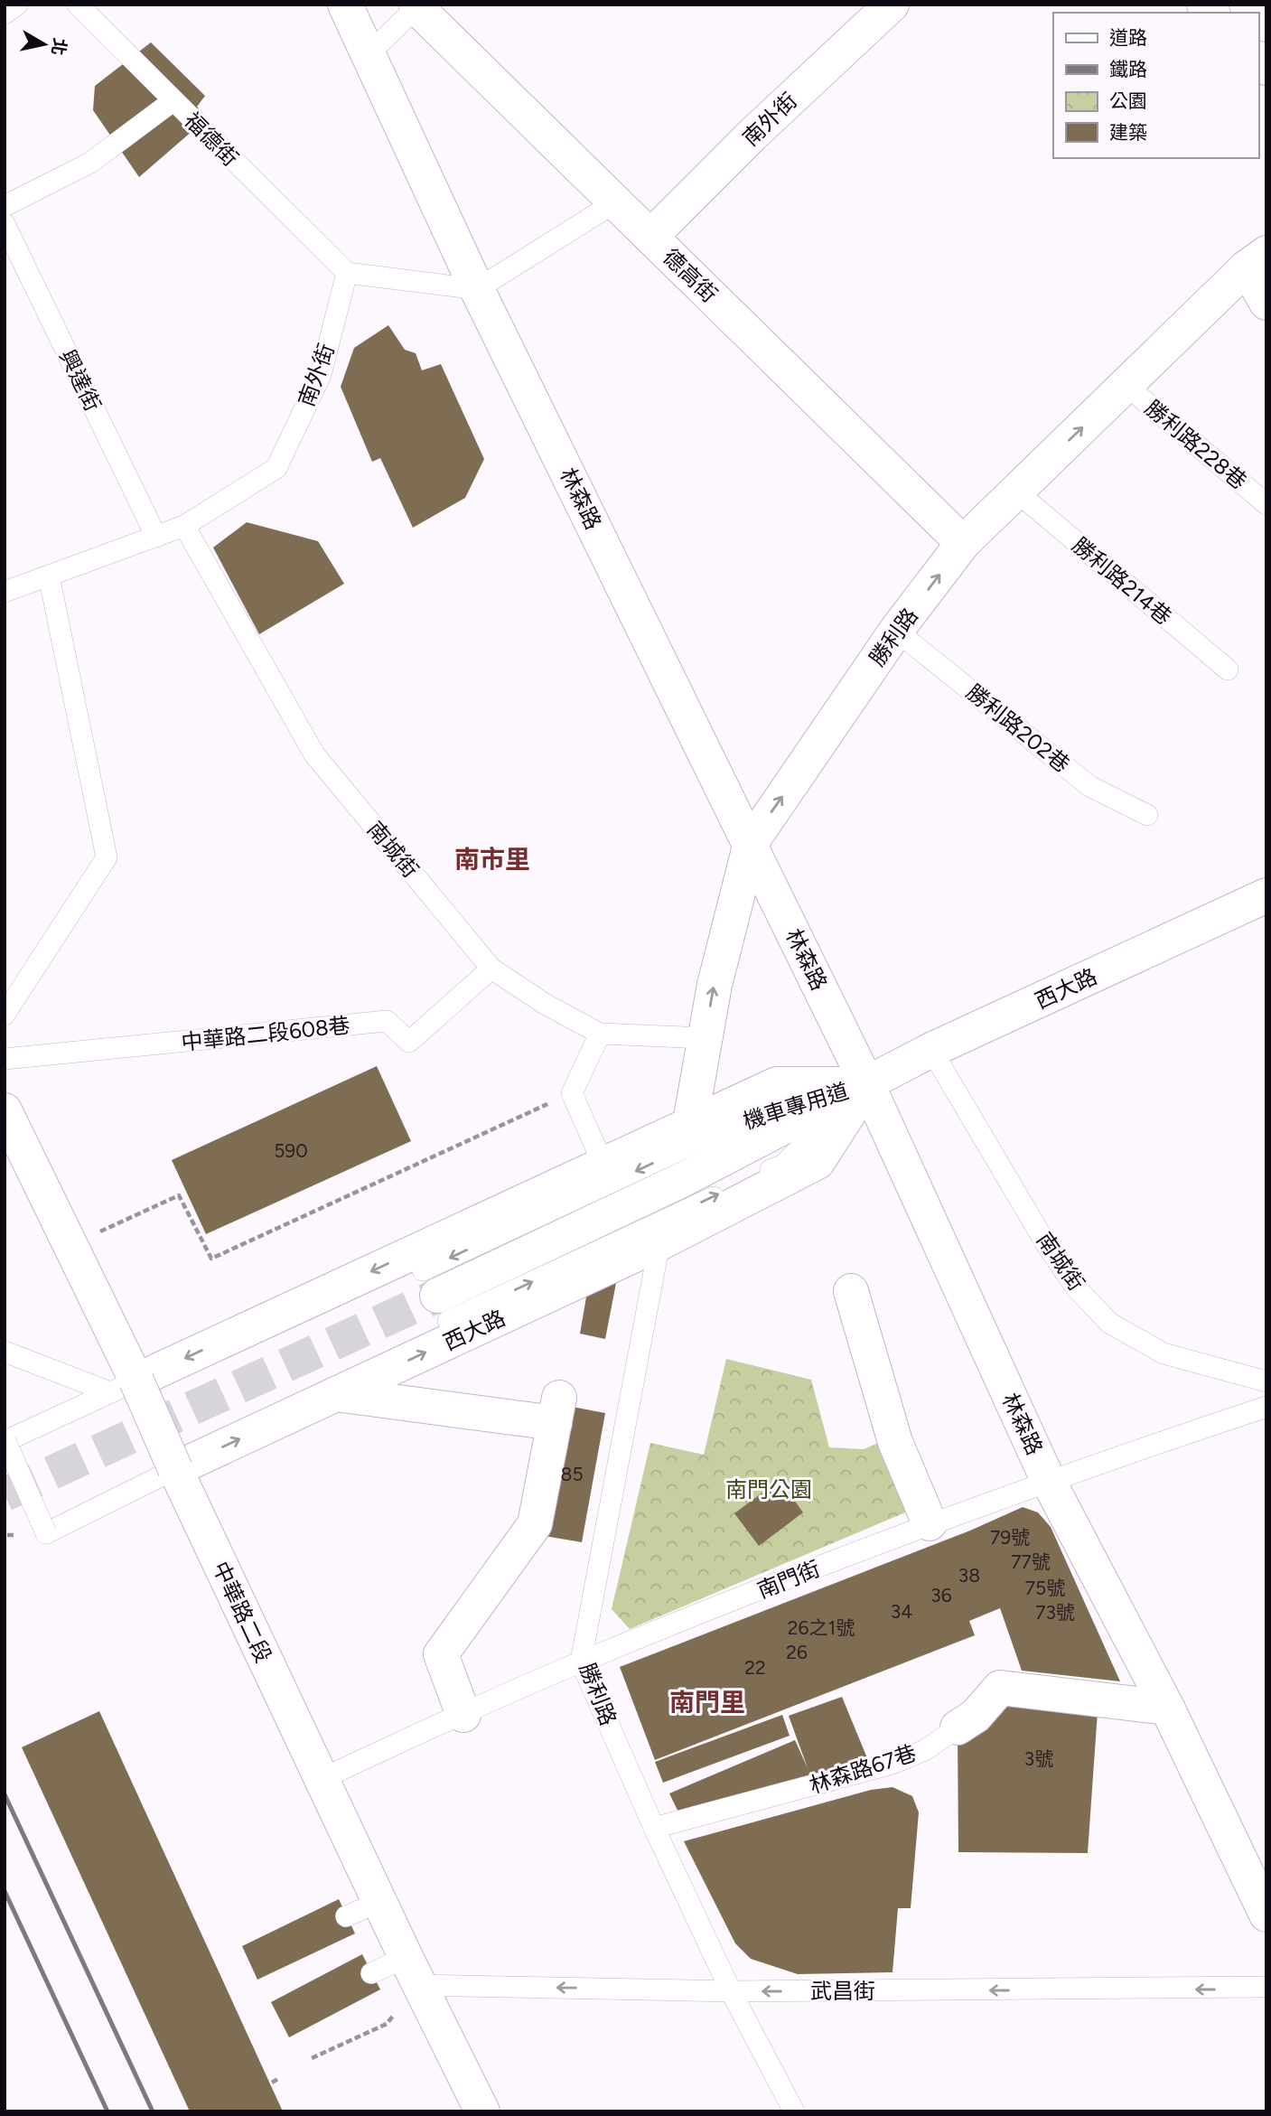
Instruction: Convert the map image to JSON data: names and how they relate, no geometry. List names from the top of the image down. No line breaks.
{"streets":{"street":["南外街","德高街","林森路","勝利路","西大路","中華路二段","林森路67巷"],"lane":["福德街","興達街","勝利路228巷","勝利路214巷","勝利路202巷","南城街","中華路二段608巷","南門街","武昌街"]},"crossings":[["南外街","福德街"],["南外街","德高街"],["南外街","興達街"],["南外街","南城街"],["德高街","勝利路"],["勝利路228巷","勝利路"],["林森路","勝利路"],["林森路","西大路"],["林森路","南門街"],["林森路","林森路67巷"],["勝利路214巷","勝利路"],["勝利路","勝利路202巷"],["勝利路","南城街"],["勝利路","西大路"],["勝利路","南門街"],["勝利路","林森路67巷"],["勝利路","武昌街"],["南城街","西大路"],["南城街","中華路二段608巷"],["西大路","中華路二段"],["南門街","中華路二段"],["中華路二段","武昌街"]],"one_way":["勝利路","武昌街"],"districts":["南市里","南門里"],"parks":["南門公園"],"house_numbers":["590","85","79號","77號","38","75號","36","34","73號","26之1號","26","22","3號"],"legend":["道路","鐵路","公園","建築"],"north":"right"}
